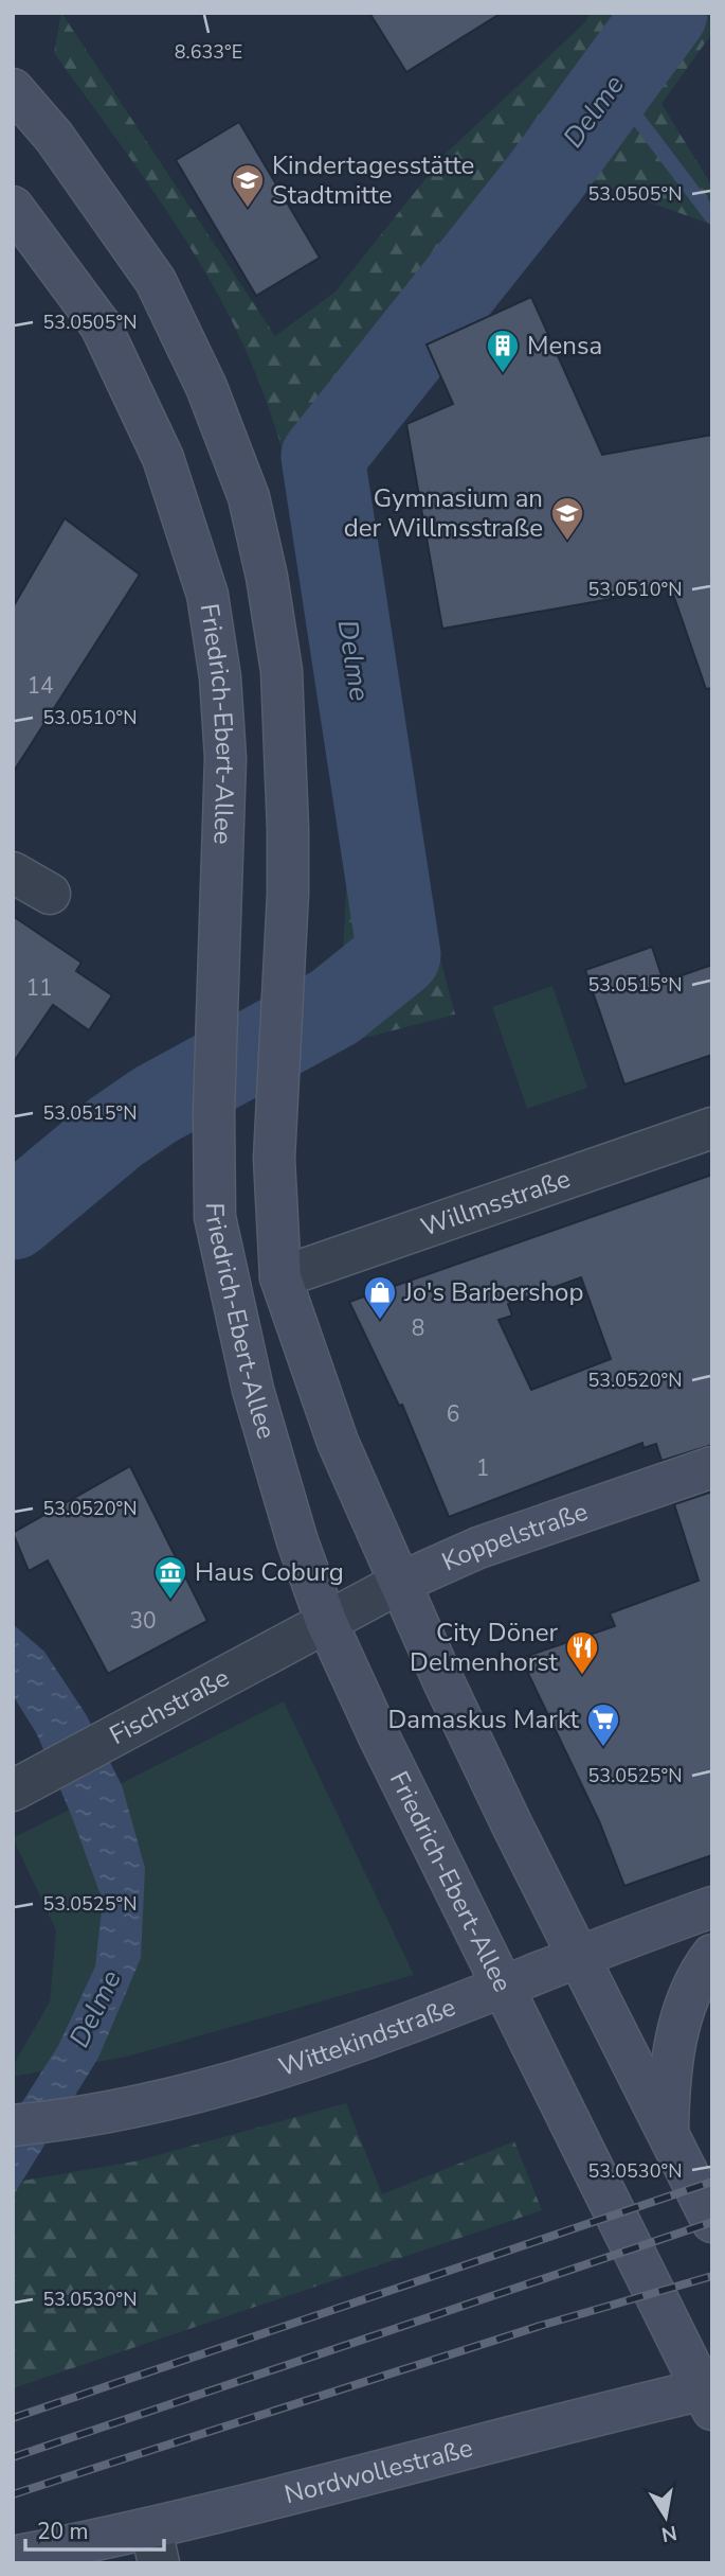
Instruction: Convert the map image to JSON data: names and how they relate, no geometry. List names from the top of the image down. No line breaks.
{"streets":{"main road":["Friedrich-Ebert-Allee","Koppelstraße","Wittekindstraße","Nordwollestraße"],"street":["Willmsstraße","Fischstraße"]},"crossings":[["Friedrich-Ebert-Allee","Willmsstraße"],["Friedrich-Ebert-Allee","Koppelstraße"],["Friedrich-Ebert-Allee","Fischstraße"],["Friedrich-Ebert-Allee","Wittekindstraße"],["Friedrich-Ebert-Allee","Nordwollestraße"],["Koppelstraße","Fischstraße"]],"water":["Delme"],"places":{"school or university":["Kindertagesstätte Stadtmitte","Gymnasium an der Willmsstraße"],"building":["Mensa"],"shop":["Jo's Barbershop"],"museum":["Haus Coburg"],"restaurant":["City Döner Delmenhorst"],"supermarket":["Damaskus Markt"]},"house_numbers":["14","11","8","6","1","30"],"scale_bar":"20 m","north":"bottom","coordinates":["8.633°E","53.0505°N","53.0510°N","53.0515°N","53.0520°N","53.0525°N","53.0530°N"]}
